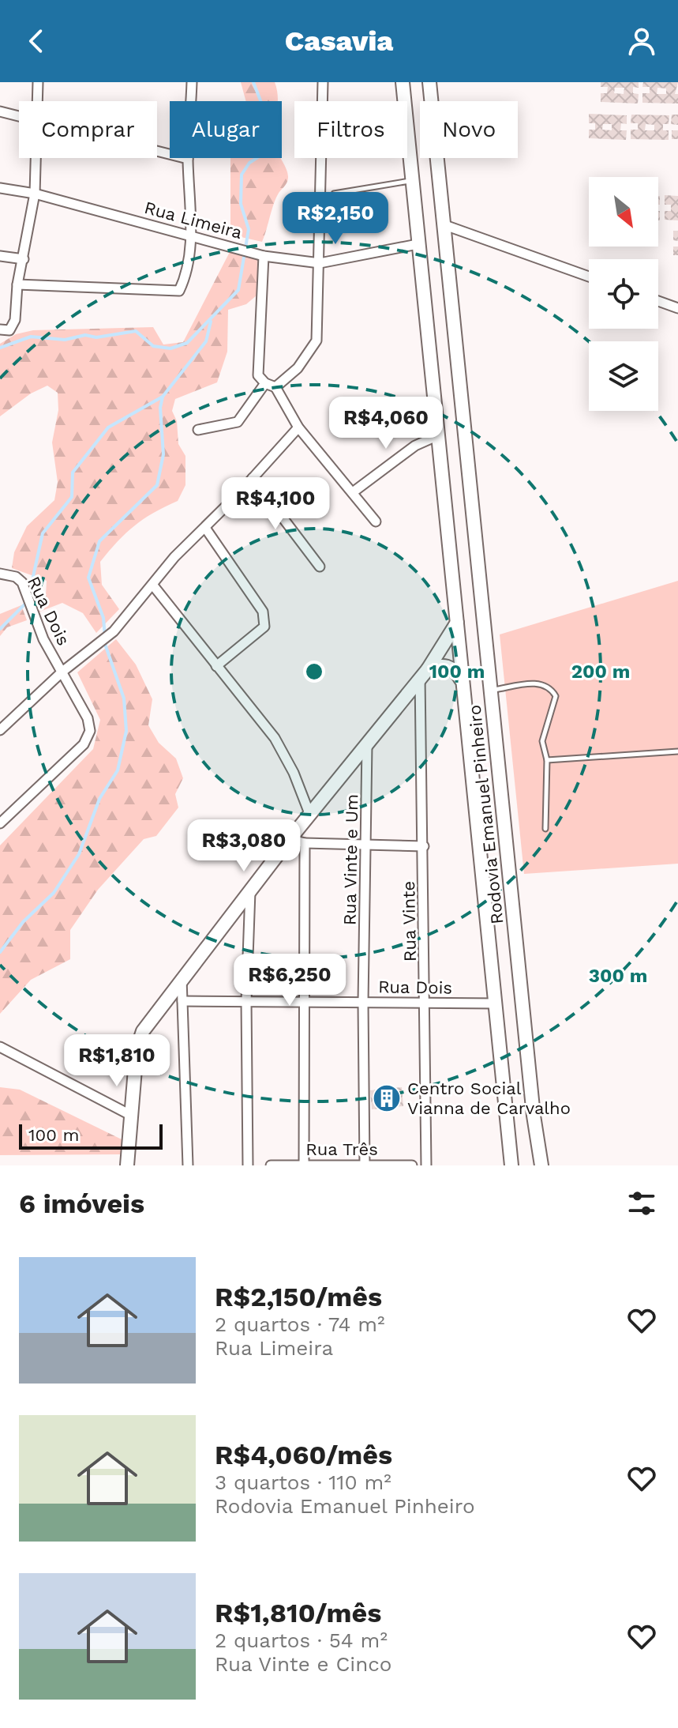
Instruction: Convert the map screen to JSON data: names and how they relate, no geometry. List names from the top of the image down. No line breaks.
{"streets":{"main road":["Rodovia Emanuel Pinheiro"],"street":["Rua Limeira","Rua Dois","Rua Vinte e Um","Rua Vinte","Rua Três"]},"crossings":[["Rua Limeira","Rodovia Emanuel Pinheiro"],["Rua Dois","Rodovia Emanuel Pinheiro"],["Rua Dois","Rua Vinte e Um"],["Rua Dois","Rua Vinte"],["Rua Vinte e Um","Rua Três"]],"places":{"building":["Centro Social Vianna de Carvalho"]},"scale_bar":"100 m","north":"bottom right","page":{"header":"Casavia","chip":["Comprar","Alugar","Filtros","Novo"],"price":["R$2,150","R$4,060","R$4,100","R$3,080","R$6,250","R$1,810"],"scale":"100 m","heading":"6 imóveis","list":[{"name":"R$2,150/mês","note":"2 quartos · 74 m² · Rua Limeira"},{"name":"R$4,060/mês","note":"3 quartos · 110 m² · Rodovia Emanuel Pinheiro"},{"name":"R$1,810/mês","note":"2 quartos · 54 m² · Rua Vinte e Cinco"}]},"rings":["100 m","200 m","300 m"]}
